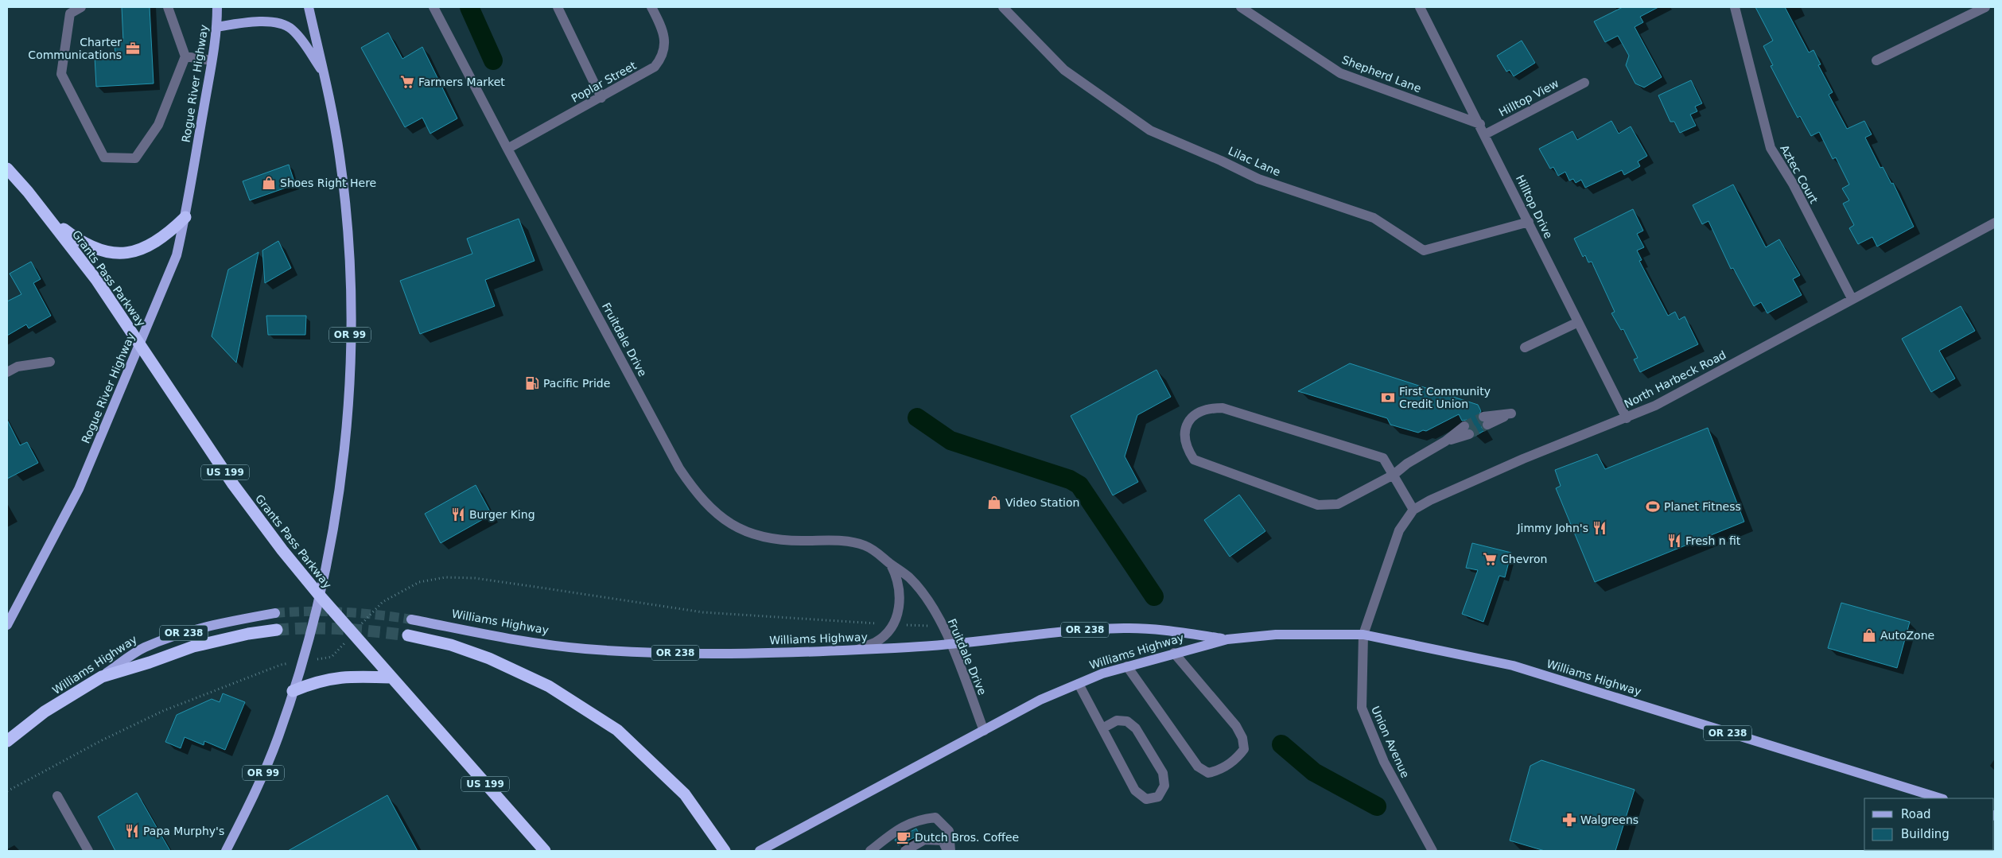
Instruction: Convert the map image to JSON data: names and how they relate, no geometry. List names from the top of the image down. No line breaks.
{"streets":{"highway":["Grants Pass Parkway","US 199","Williams Highway","OR 238"],"main road":["Rogue River Highway","OR 99"],"street":["Shepherd Lane","Poplar Street","Hilltop View","Lilac Lane","Aztec Court","Hilltop Drive","Fruitdale Drive","North Harbeck Road","Union Avenue"]},"crossings":[["Shepherd Lane","Hilltop Drive"],["Poplar Street","Fruitdale Drive"],["Rogue River Highway","Grants Pass Parkway"],["Hilltop View","Hilltop Drive"],["Lilac Lane","Hilltop Drive"],["Aztec Court","North Harbeck Road"],["Hilltop Drive","North Harbeck Road"],["Grants Pass Parkway","OR 99"],["Fruitdale Drive","Williams Highway"],["North Harbeck Road","Williams Highway"],["North Harbeck Road","Union Avenue"],["Williams Highway","Union Avenue"]],"places":{"office":["Charter Communications"],"supermarket":["Farmers Market","Chevron"],"shop":["Shoes Right Here","Video Station","AutoZone"],"fuel station":["Pacific Pride"],"bank":["First Community Credit Union"],"sports":["Planet Fitness"],"restaurant":["Burger King","Jimmy John's","Fresh n fit","Papa Murphy's"],"pharmacy":["Walgreens"],"cafe":["Dutch Bros. Coffee"]},"legend":["Road","Building"]}
